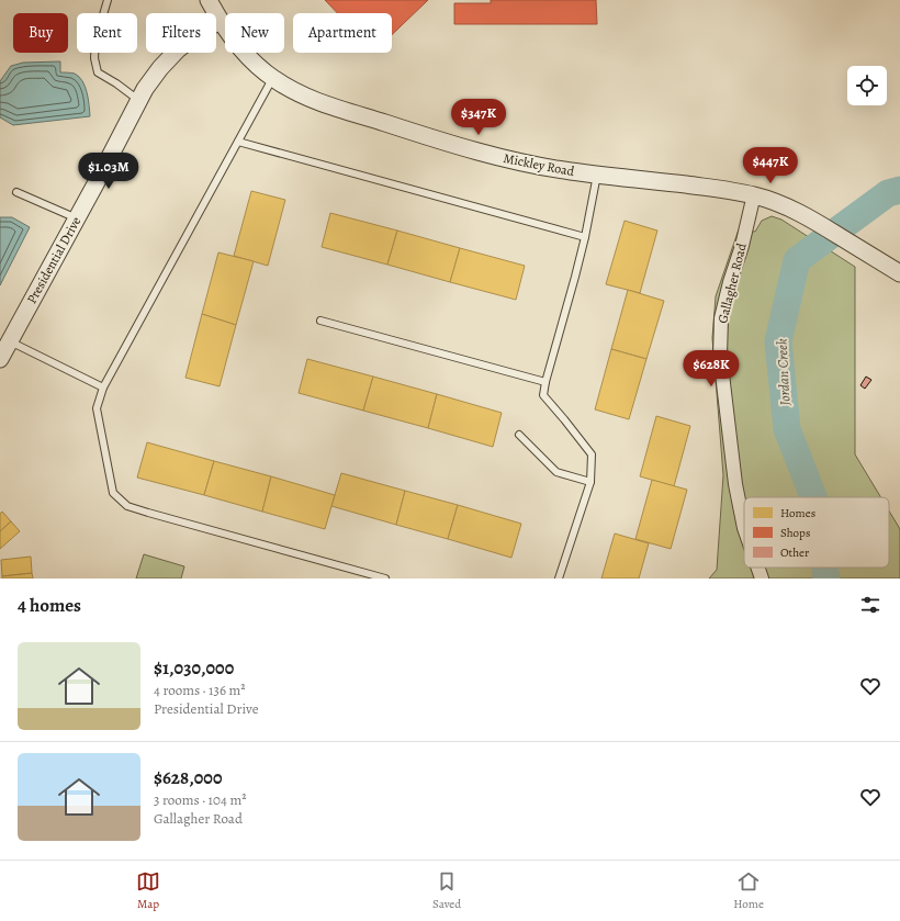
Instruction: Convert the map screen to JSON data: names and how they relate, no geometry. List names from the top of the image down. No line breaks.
{"streets":{"street":["Mickley Road","Presidential Drive","Gallagher Road"]},"crossings":[["Mickley Road","Presidential Drive"],["Mickley Road","Gallagher Road"]],"water":["Jordan Creek"],"legend":["Homes","Shops","Other"],"page":{"chip":["Buy","Rent","Filters","New","Apartment"],"price":["$347K","$447K","$1.03M","$628K"],"heading":"4 homes","list":[{"name":"$1,030,000","note":"4 rooms · 136 m² · Presidential Drive"},{"name":"$628,000","note":"3 rooms · 104 m² · Gallagher Road"}],"tabs":["Map","Saved","Home"]}}
